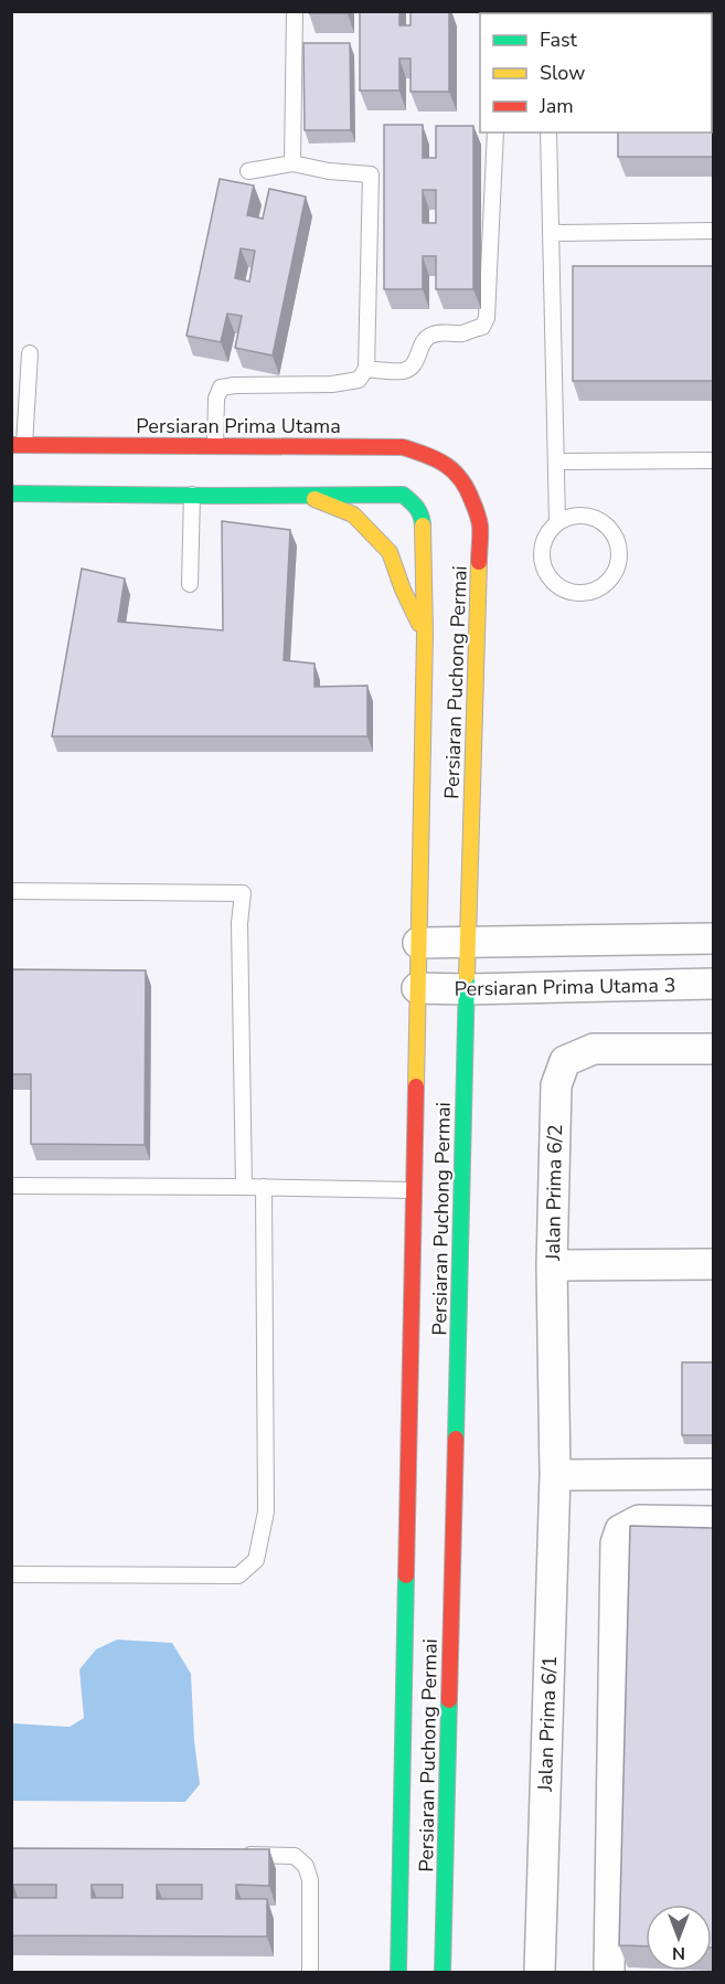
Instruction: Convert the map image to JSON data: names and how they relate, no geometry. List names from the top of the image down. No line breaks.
{"streets":{"main road":["Persiaran Prima Utama","Persiaran Puchong Permai"],"street":["Persiaran Prima Utama 3","Jalan Prima 6/2","Jalan Prima 6/1"]},"crossings":[["Persiaran Prima Utama","Persiaran Puchong Permai"],["Persiaran Puchong Permai","Persiaran Prima Utama 3"],["Jalan Prima 6/2","Jalan Prima 6/1"]],"legend":["Fast","Slow","Jam"],"north":"bottom"}
